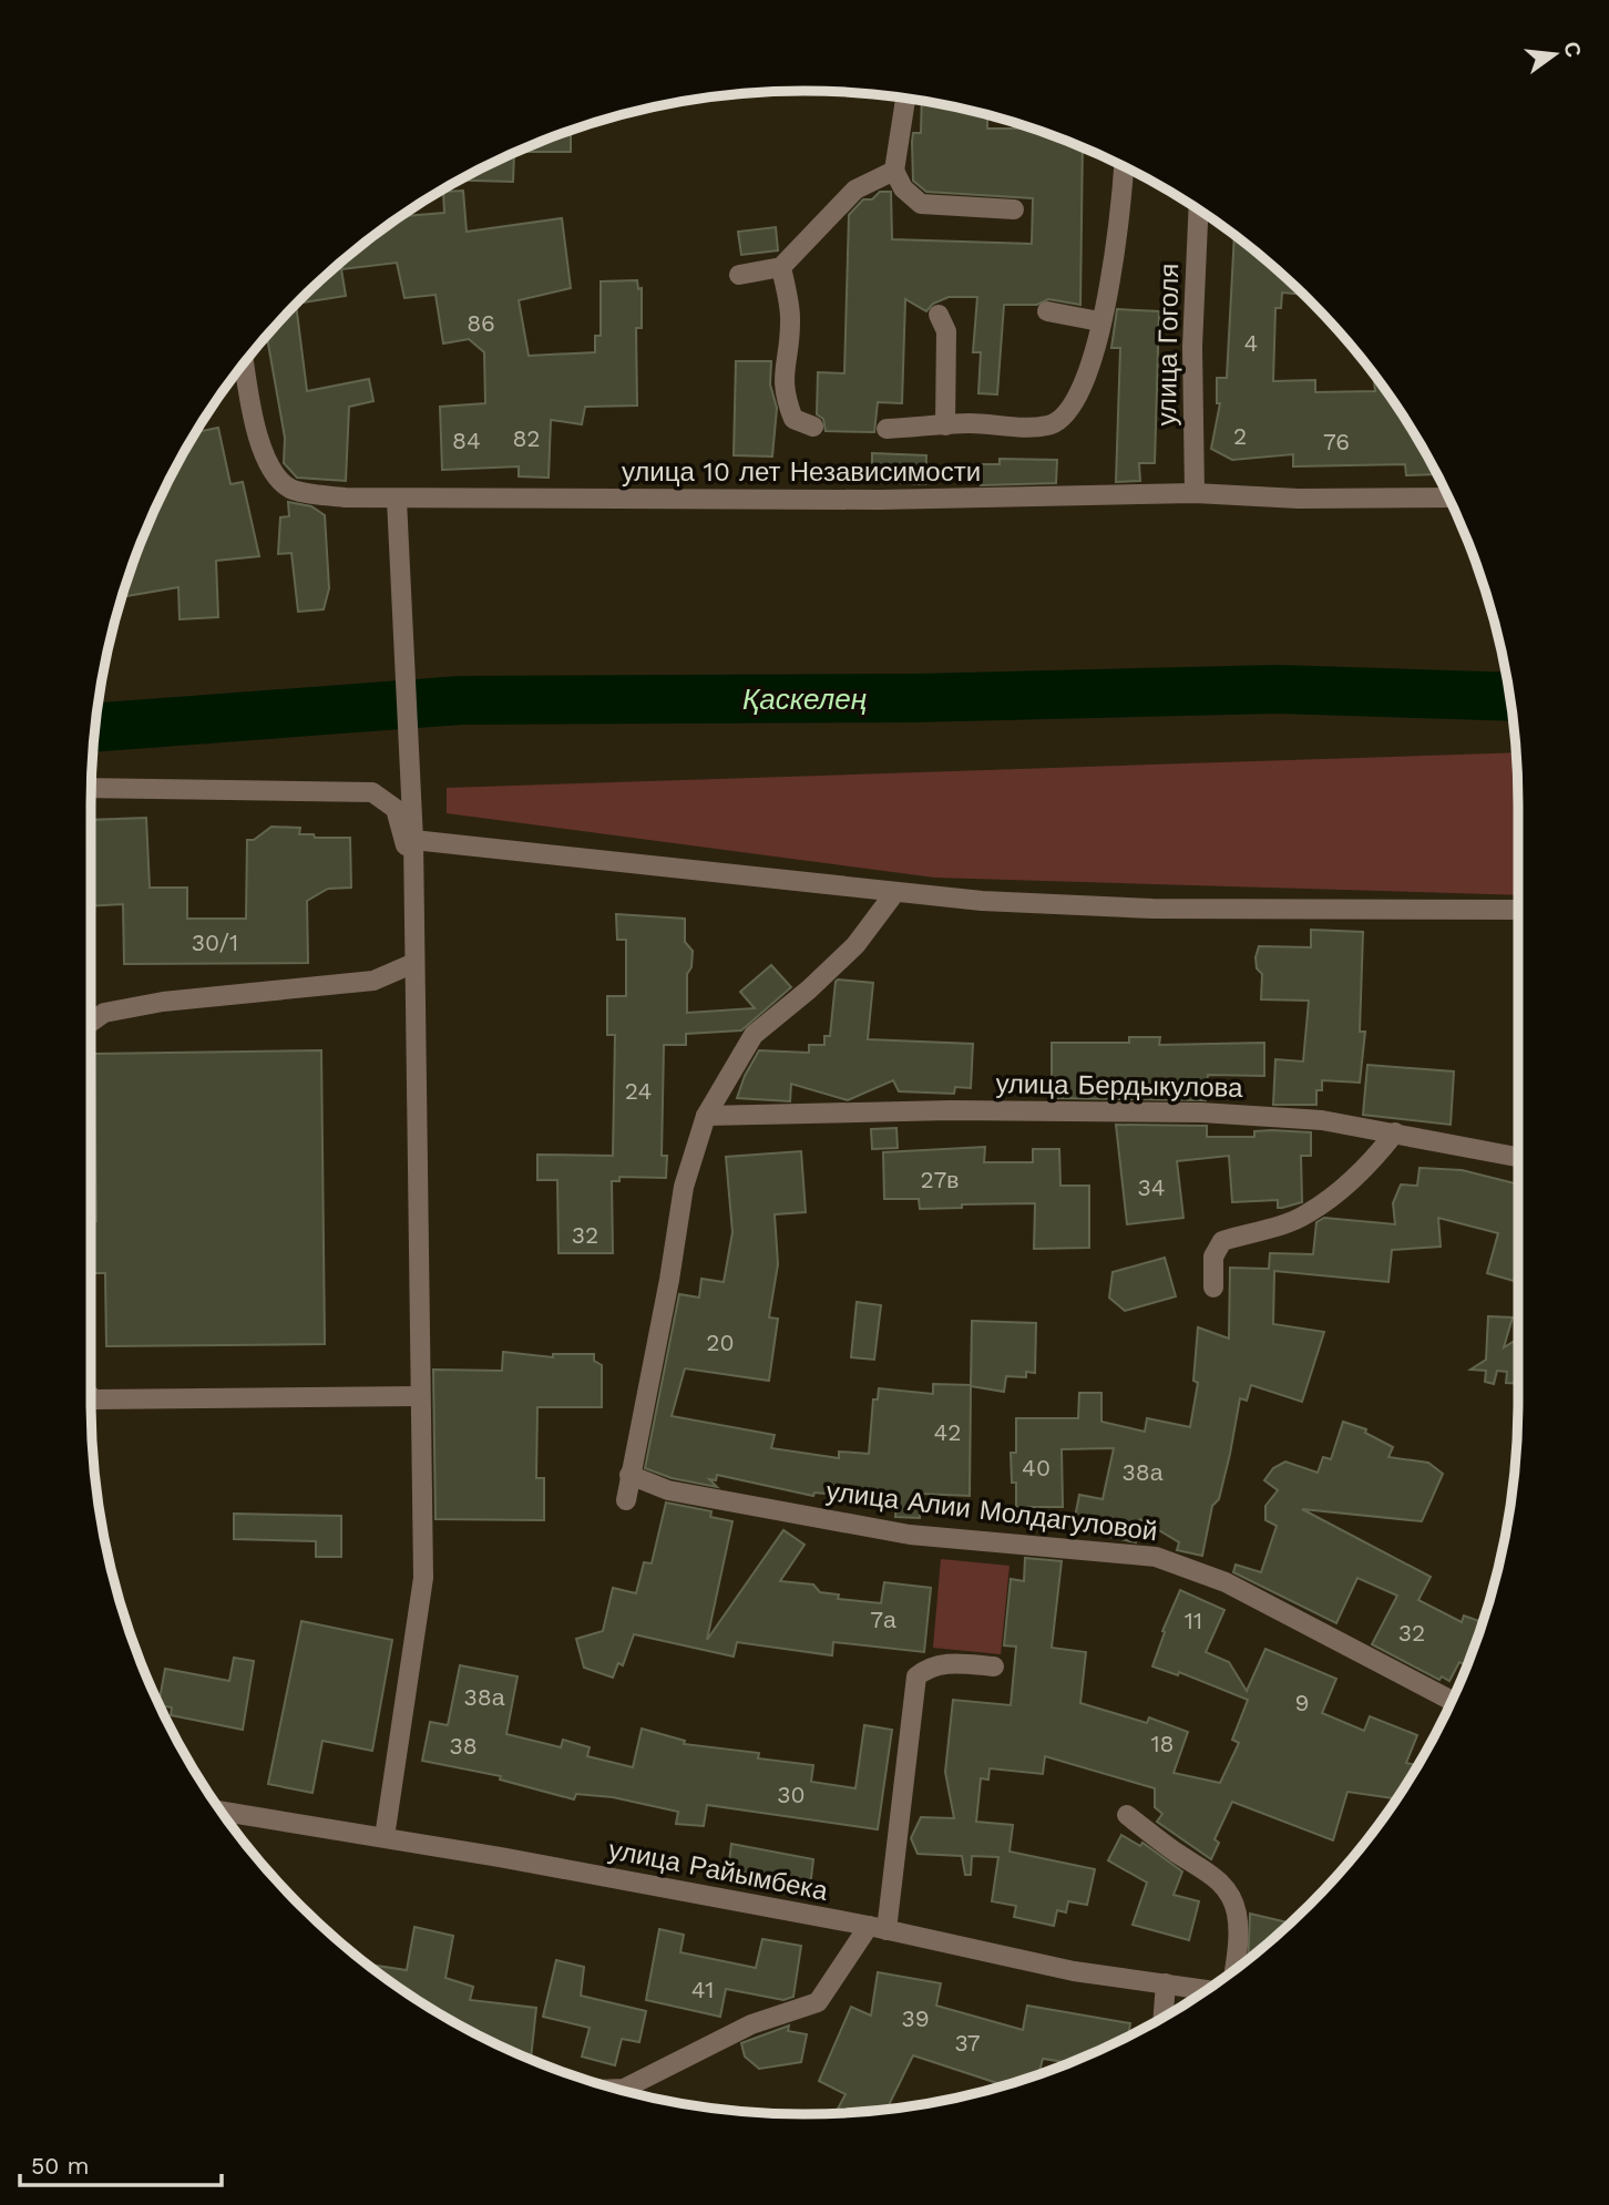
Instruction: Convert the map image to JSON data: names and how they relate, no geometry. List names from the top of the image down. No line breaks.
{"streets":{"street":["улица Гоголя","улица 10 лет Независимости","улица Бердыкулова","улица Алии Молдагуловой","улица Райымбека"]},"crossings":[["улица Гоголя","улица 10 лет Независимости"]],"water":["Қаскелең"],"house_numbers":["86","4","2","82","84","76","30/1","24","27в","34","32","20","42","40","38а","7а","11","32","38а","9","18","38","30","41","39","37"],"scale_bar":"50 m","north":"right"}
